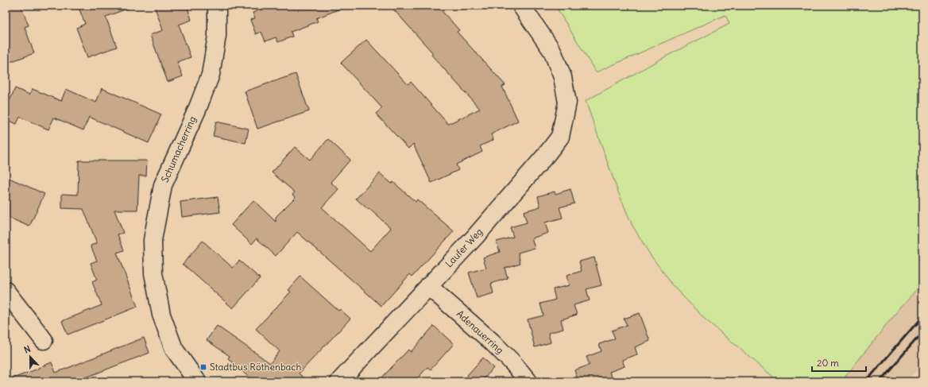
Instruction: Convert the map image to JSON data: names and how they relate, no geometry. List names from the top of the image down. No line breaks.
{"streets":{"street":["Schumacherring","Laufer Weg","Adenauerring"]},"crossings":[["Laufer Weg","Adenauerring"]],"places":{"transit":["Stadtbus Röthenbach"]},"scale_bar":"20 m","north":"top"}
